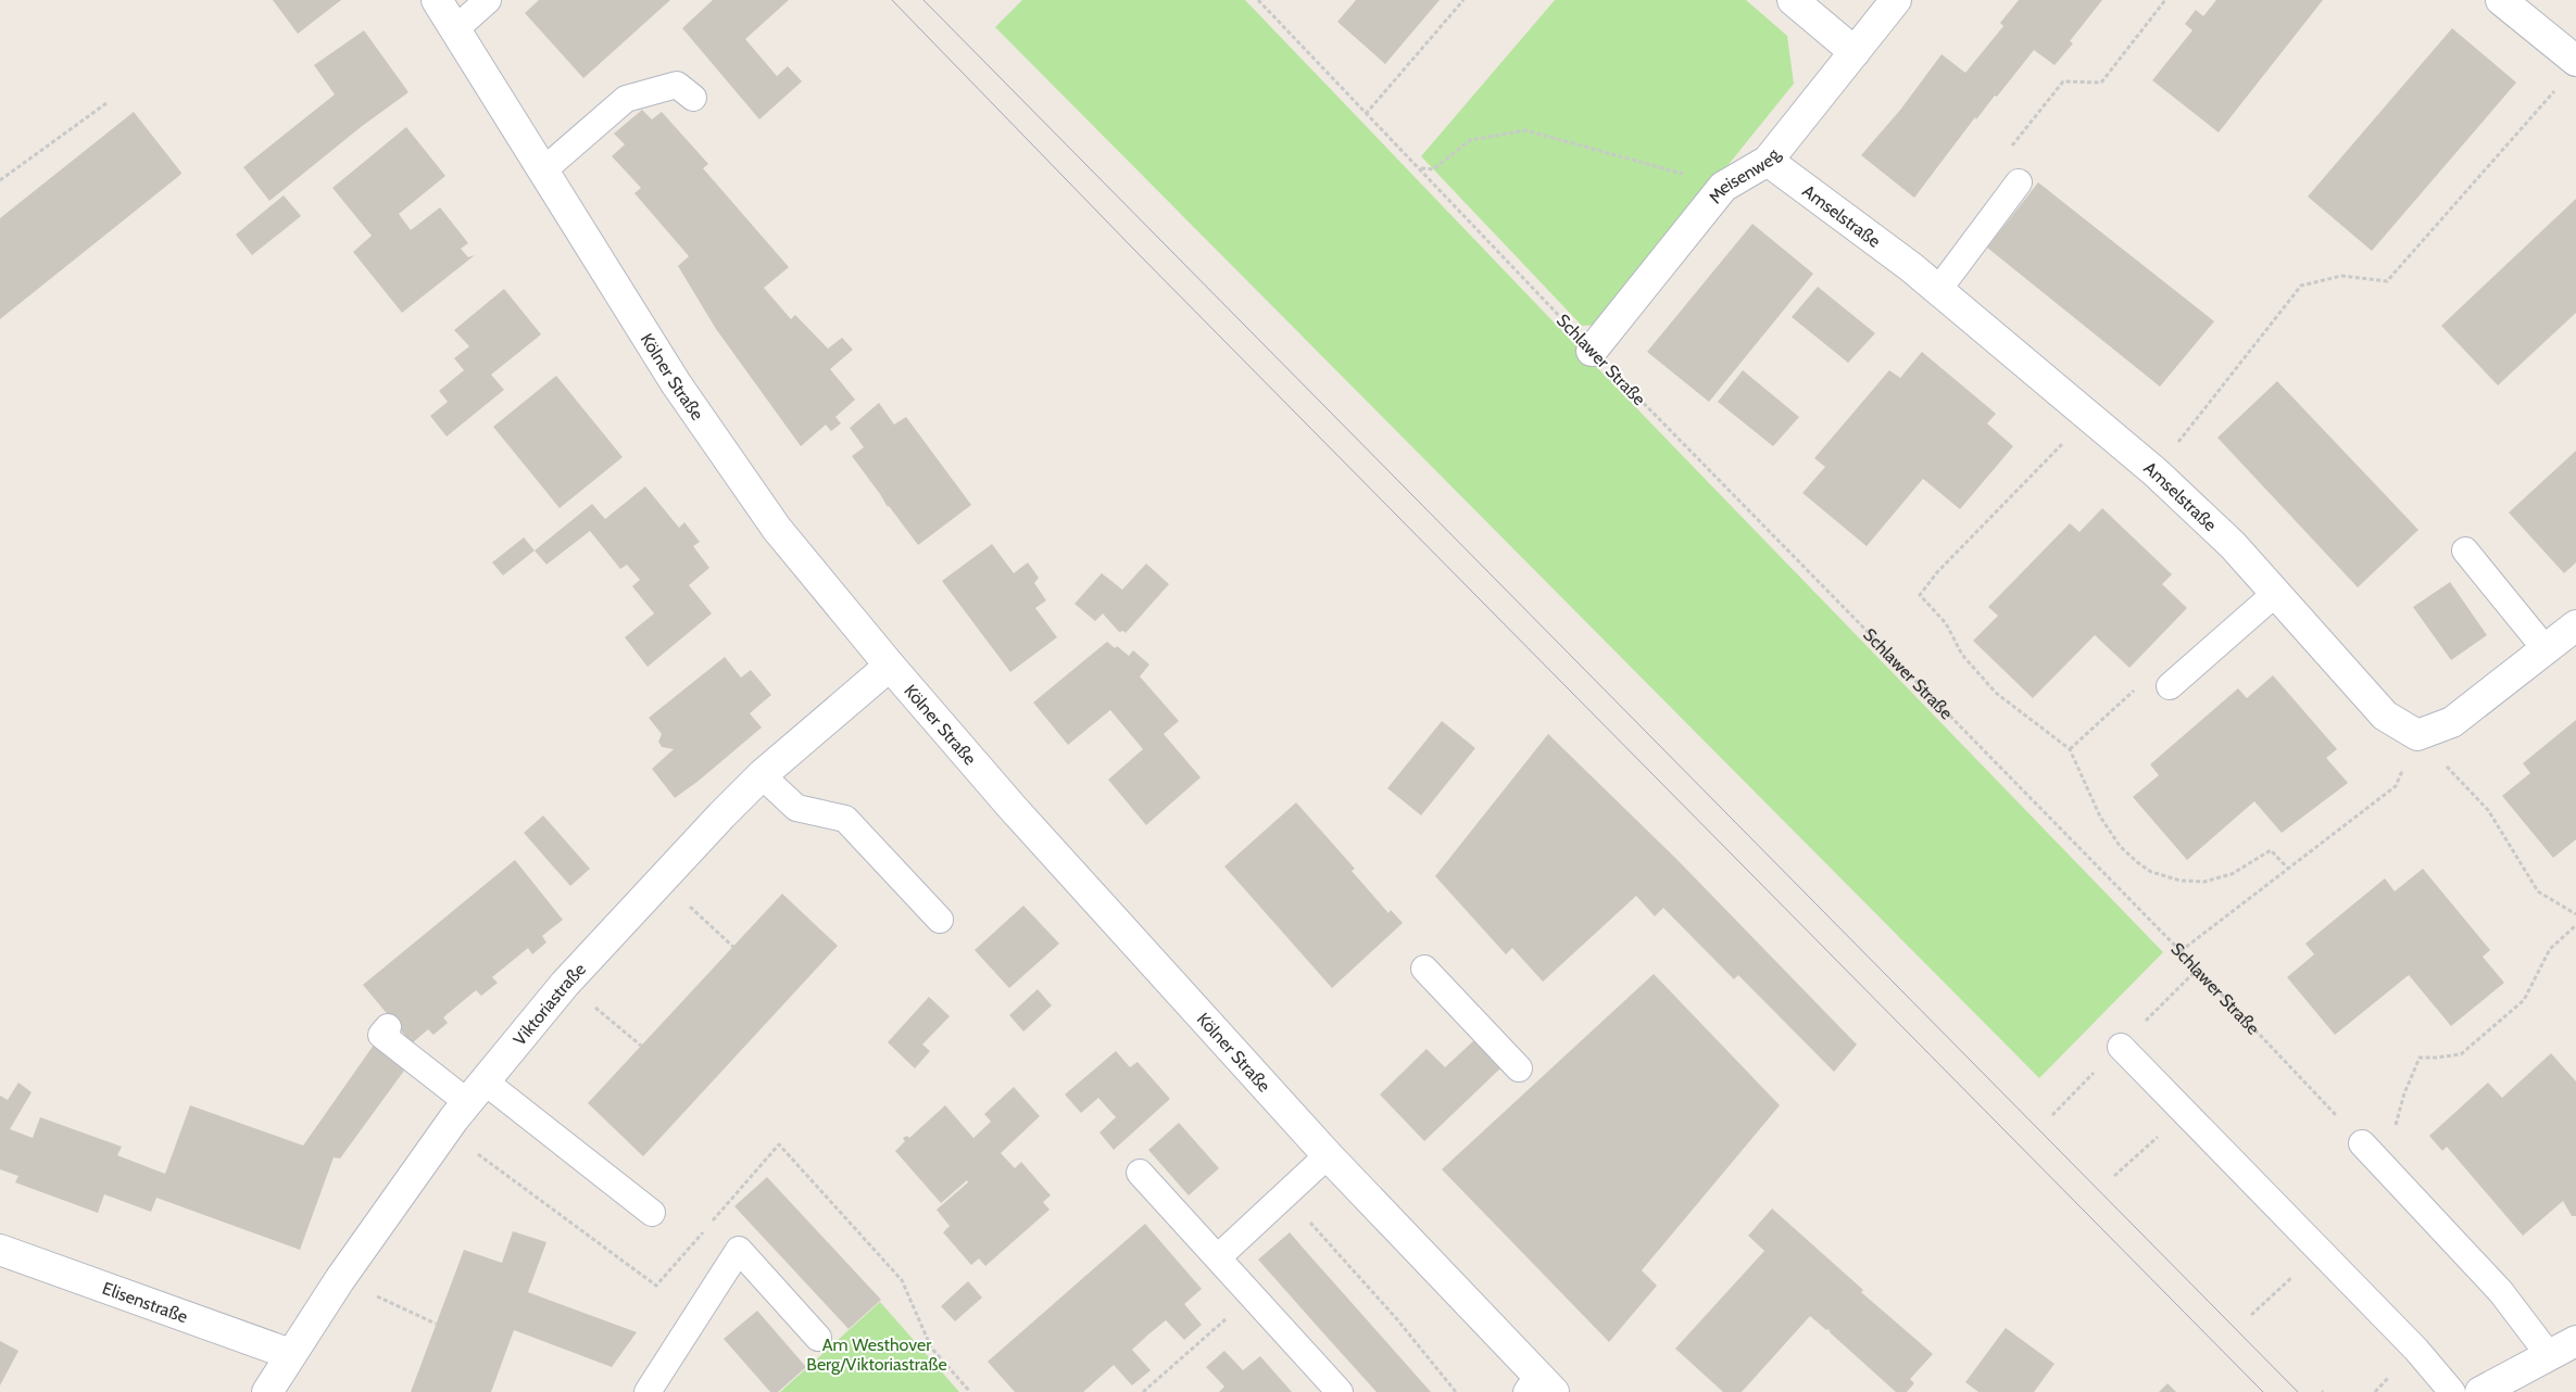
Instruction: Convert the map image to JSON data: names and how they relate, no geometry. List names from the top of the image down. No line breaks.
{"streets":{"street":["Meisenweg","Amselstraße","Kölner Straße","Viktoriastraße","Elisenstraße"],"path":["Schlawer Straße"]},"crossings":[["Meisenweg","Amselstraße"],["Meisenweg","Schlawer Straße"],["Kölner Straße","Viktoriastraße"],["Viktoriastraße","Elisenstraße"]],"parks":["Am Westhover Berg/Viktoriastraße"]}
